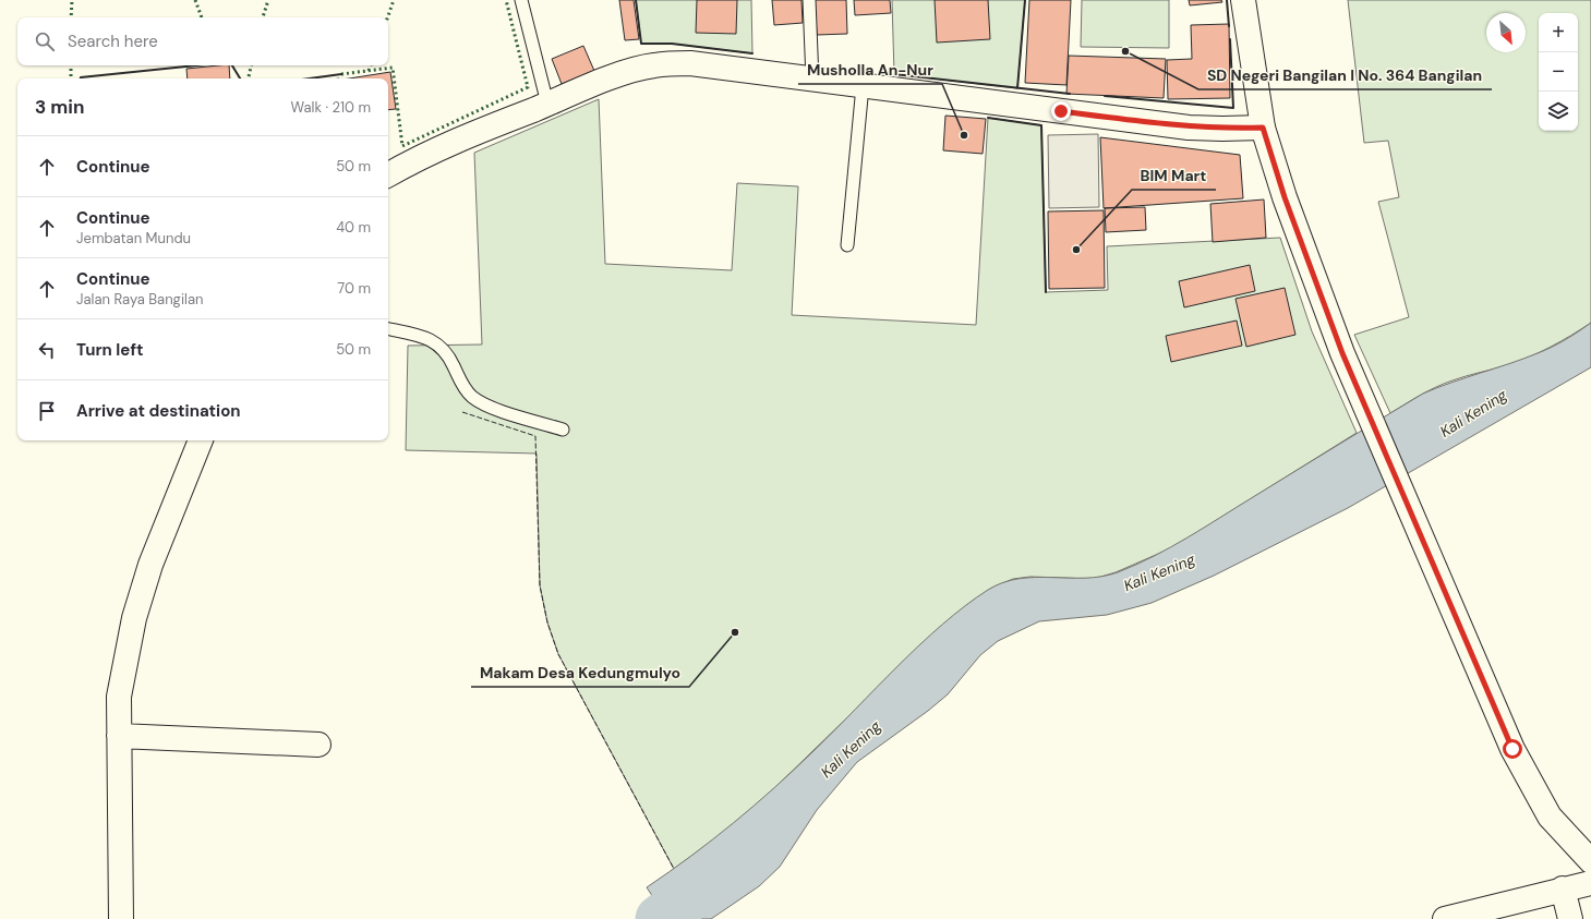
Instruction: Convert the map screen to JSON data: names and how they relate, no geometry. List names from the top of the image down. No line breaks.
{"water":["Kali Kening"],"places":["SD Negeri Bangilan I No. 364 Bangilan","Musholla An-Nur","BIM Mart","Makam Desa Kedungmulyo"],"north":"bottom right","page":{"map_buttons":["+","−"],"search":"Search here","heading":["3 min","Walk · 210 m"],"list":[["Continue","50 m"],["Continue","Jembatan Mundu","40 m"],["Continue","Jalan Raya Bangilan","70 m"],["Turn left","50 m"],"Arrive at destination"]}}
